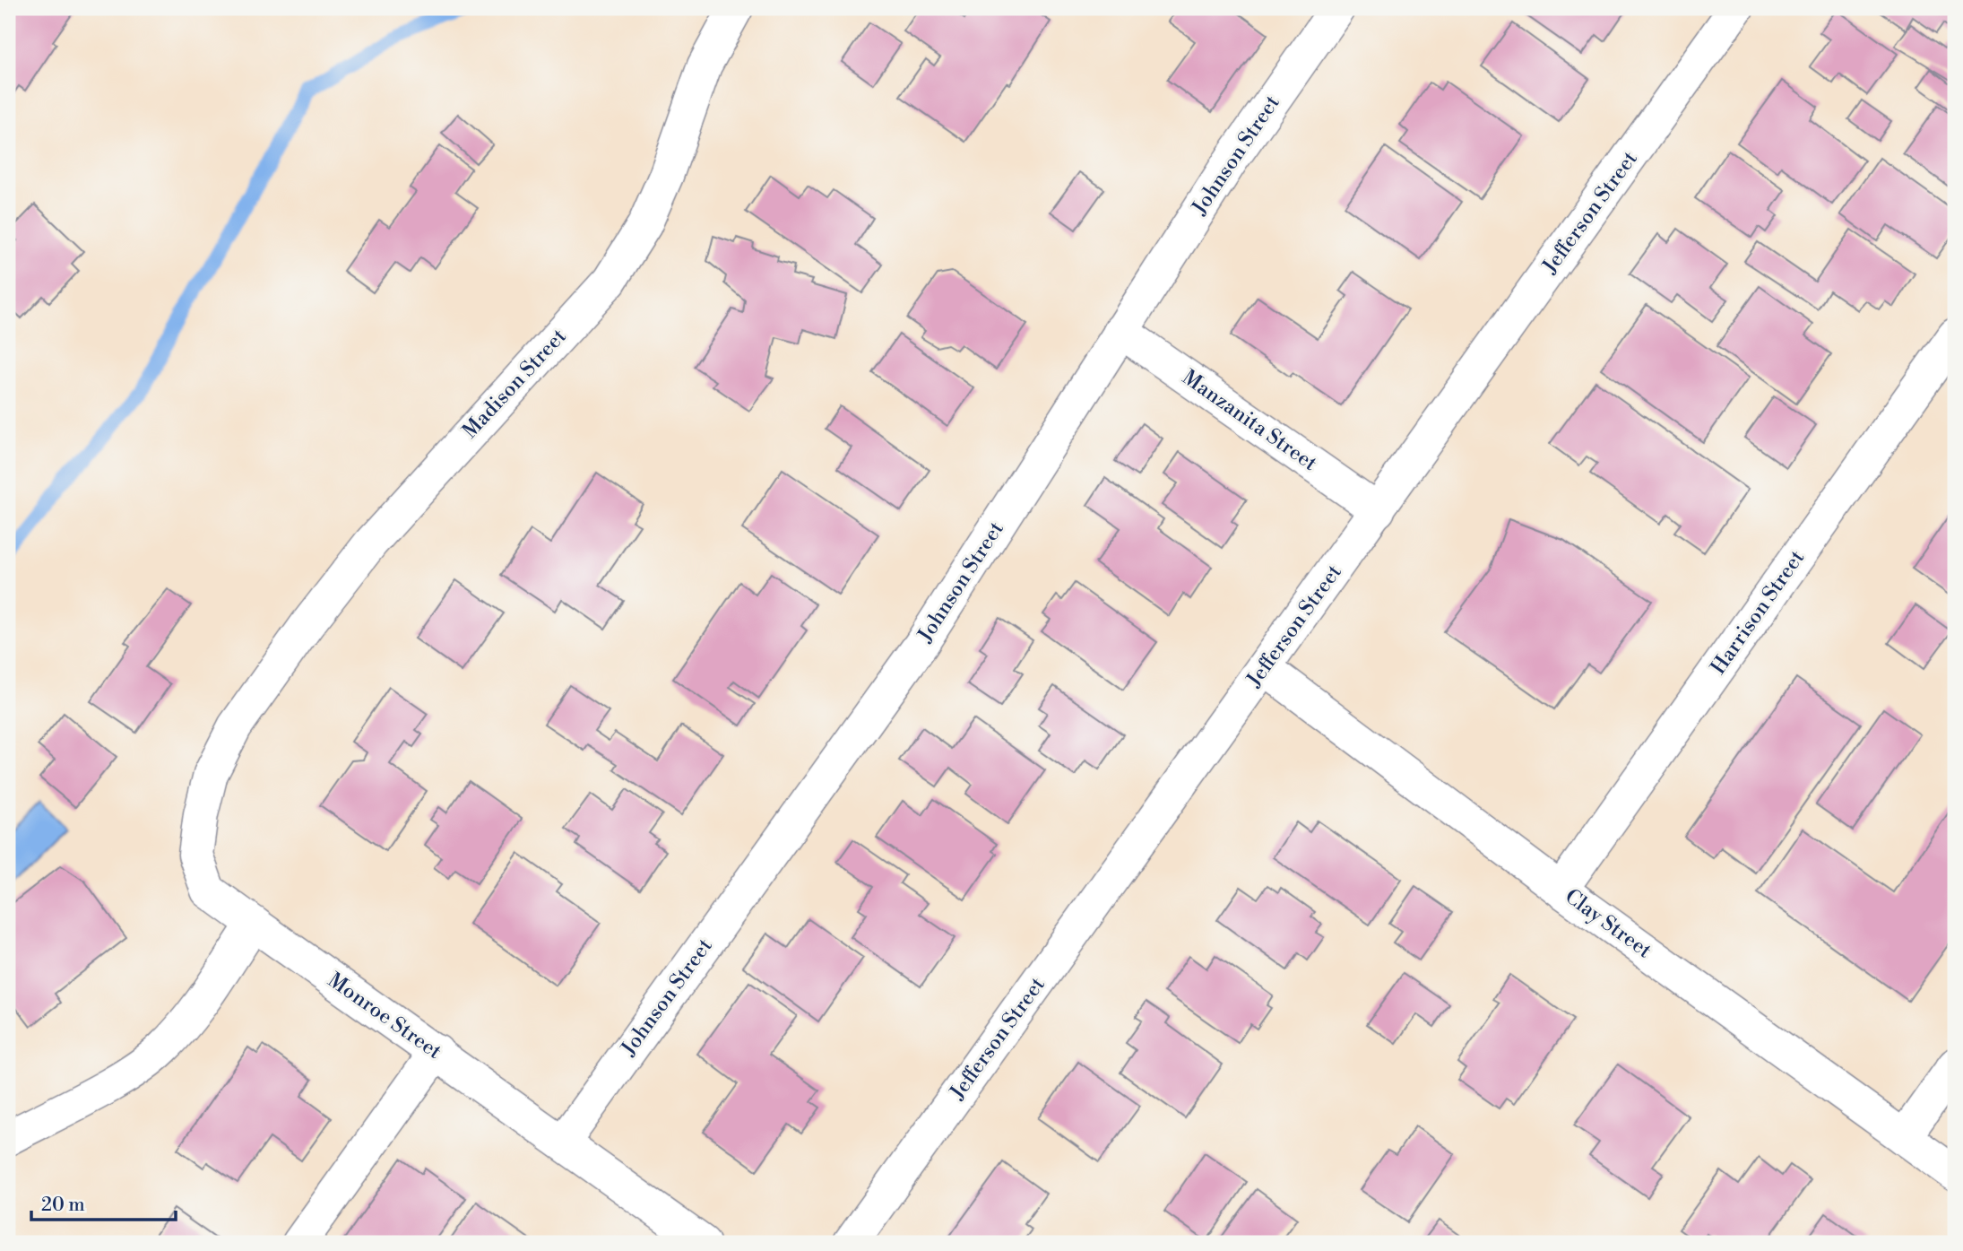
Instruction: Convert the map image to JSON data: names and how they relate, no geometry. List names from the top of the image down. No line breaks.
{"streets":{"street":["Johnson Street","Jefferson Street","Madison Street","Manzanita Street","Harrison Street","Clay Street","Monroe Street"]},"crossings":[["Johnson Street","Manzanita Street"],["Johnson Street","Monroe Street"],["Jefferson Street","Manzanita Street"],["Jefferson Street","Clay Street"],["Madison Street","Monroe Street"],["Harrison Street","Clay Street"]],"scale_bar":"20 m"}
